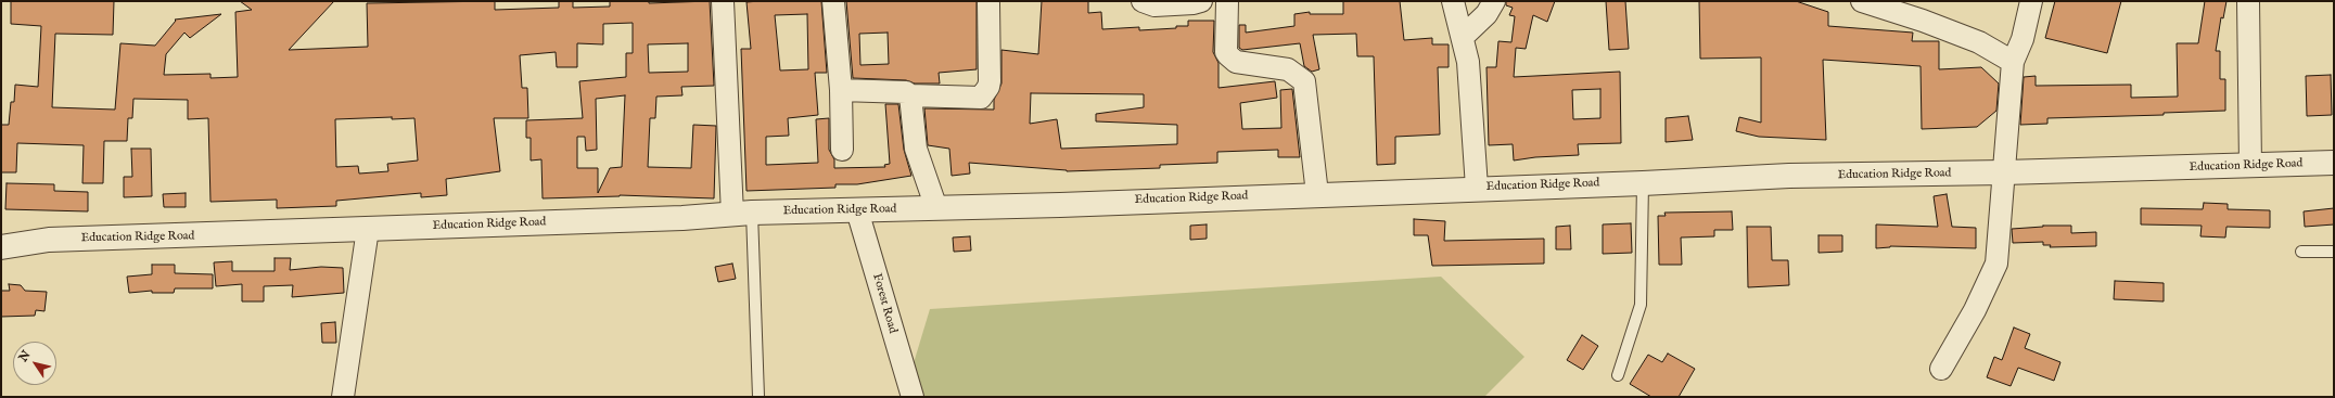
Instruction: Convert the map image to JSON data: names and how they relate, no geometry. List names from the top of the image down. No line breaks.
{"streets":{"street":["Education Ridge Road","Forest Road"]},"crossings":[["Education Ridge Road","Forest Road"]],"north":"top left"}
